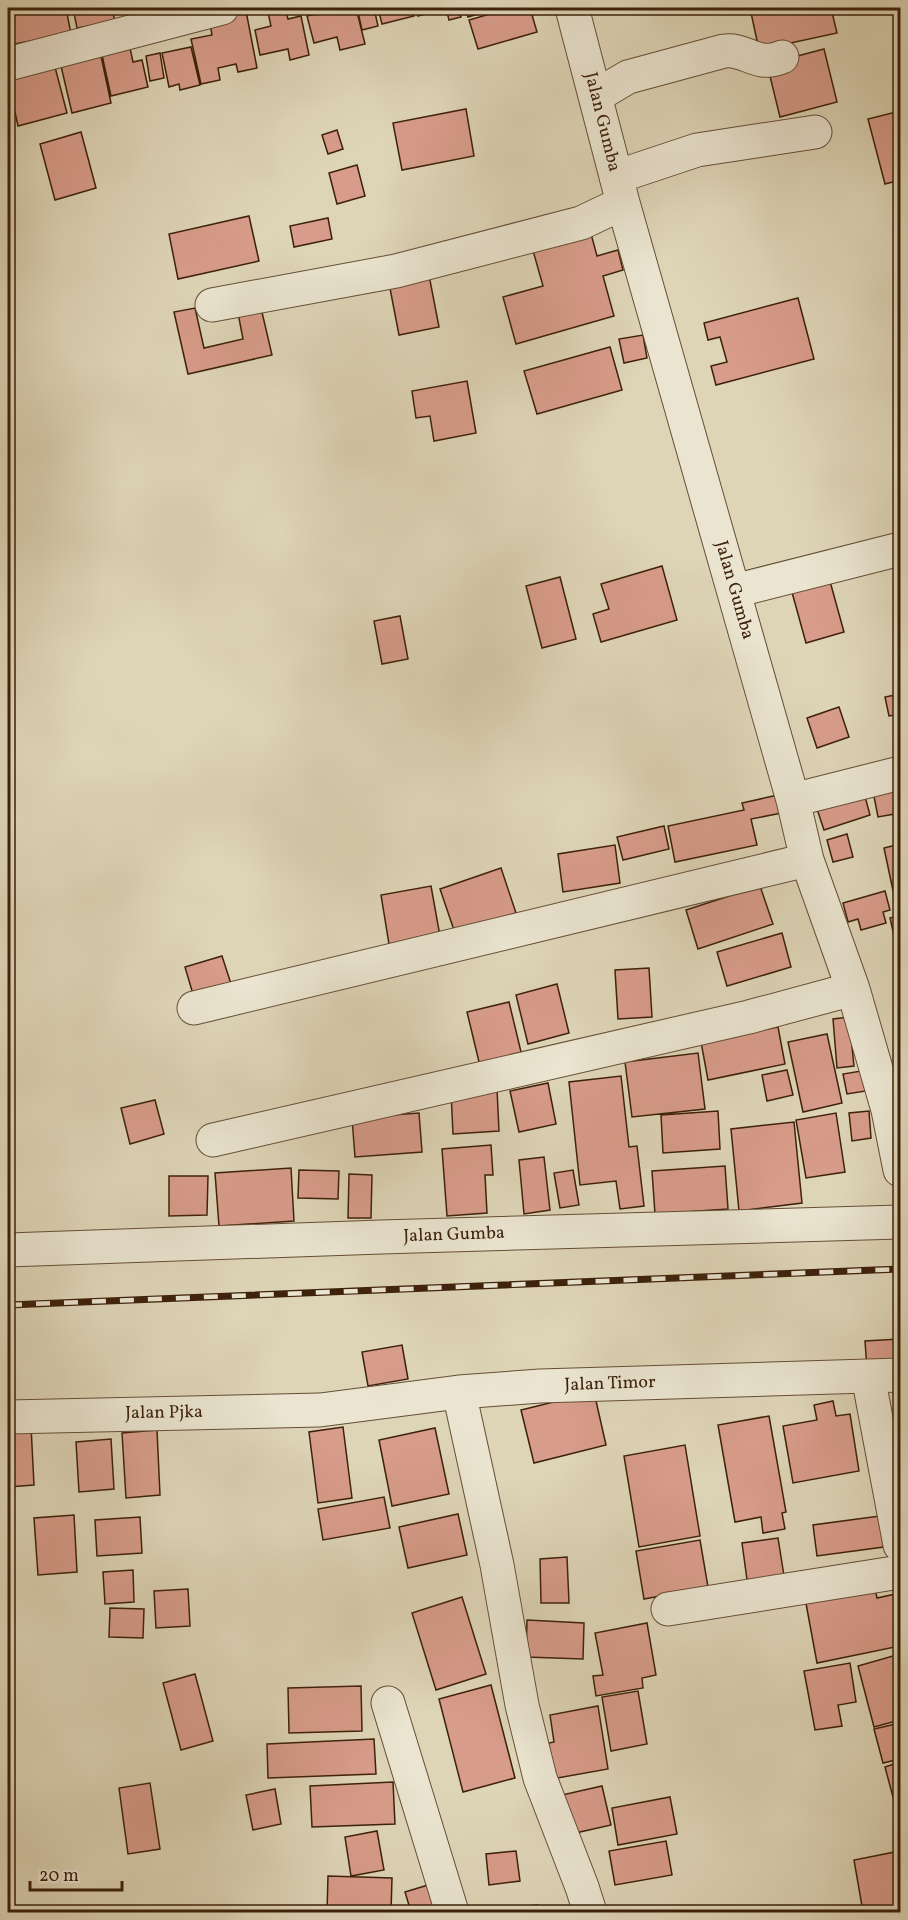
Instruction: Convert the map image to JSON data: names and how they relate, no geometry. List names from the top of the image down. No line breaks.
{"streets":{"street":["Jalan Gumba","Jalan Timor","Jalan Pjka"]},"crossings":[["Jalan Timor","Jalan Pjka"]],"scale_bar":"20 m"}
